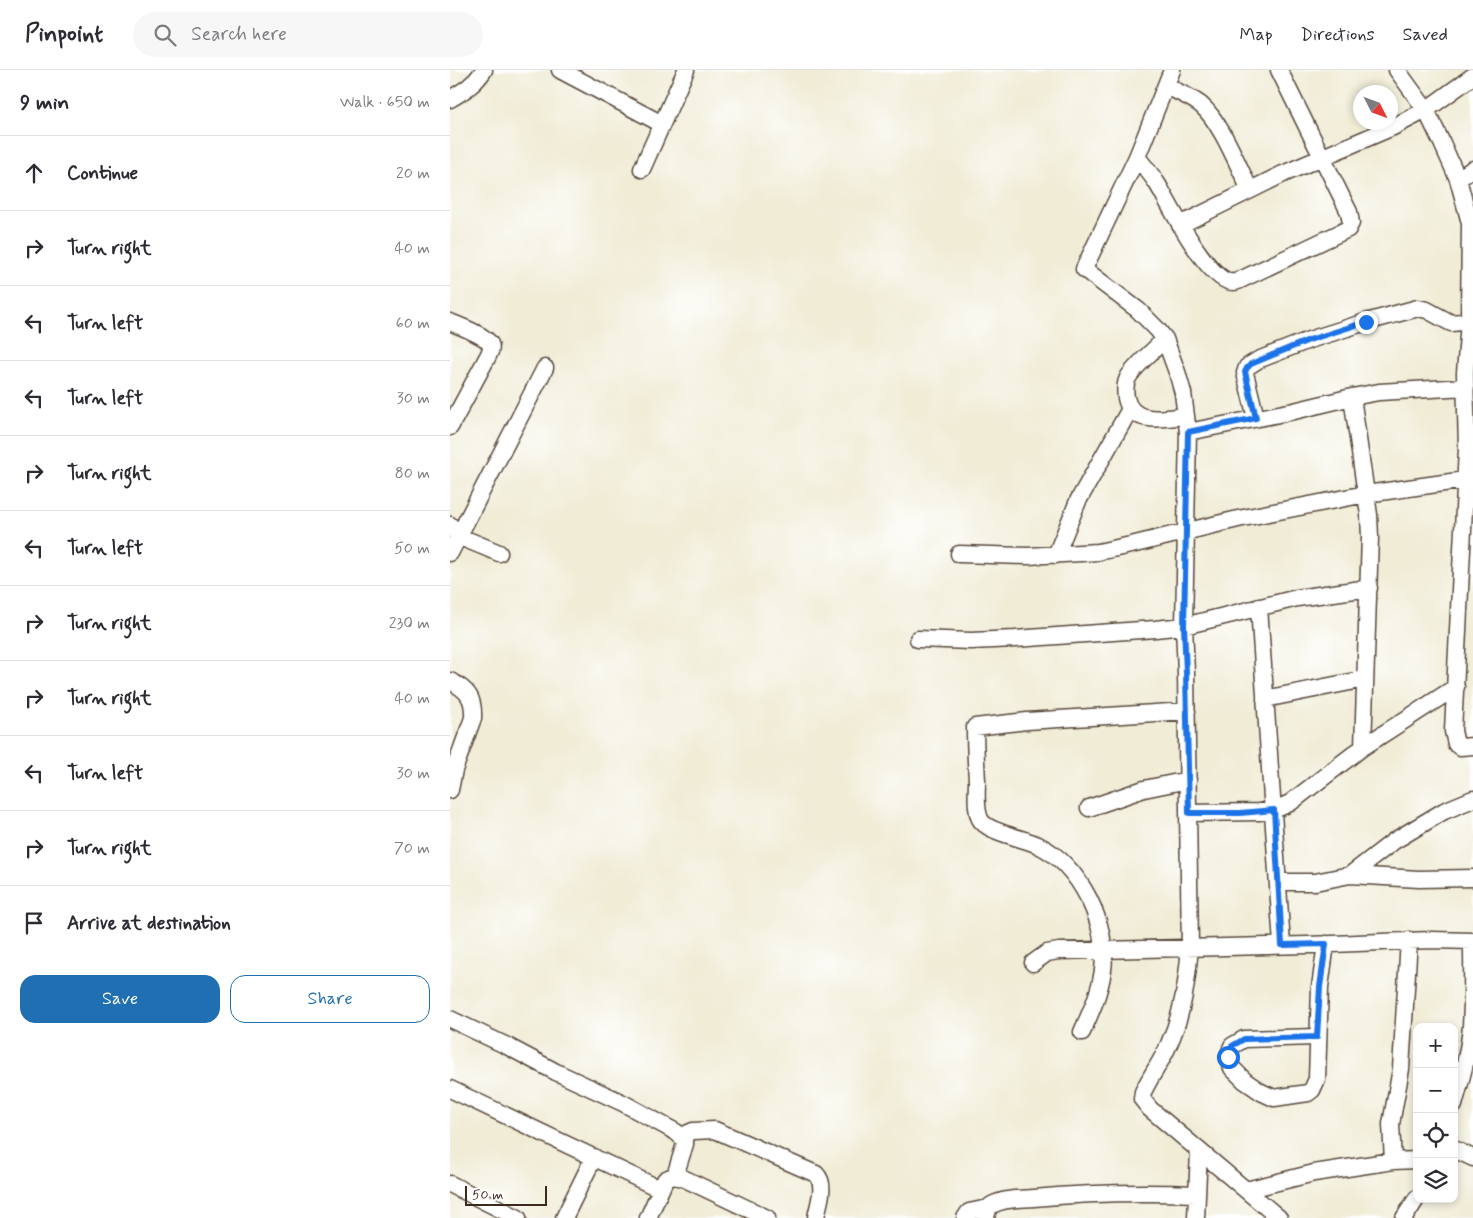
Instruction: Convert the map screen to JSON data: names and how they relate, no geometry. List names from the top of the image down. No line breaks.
{"scale_bar":"50 m","north":"bottom right","page":{"header":"Pinpoint","search":"Search here","nav":["Map","Directions","Saved"],"heading":["9 min","Walk · 650 m"],"list":[["Continue","20 m"],["Turn right","40 m"],["Turn left","60 m"],["Turn left","30 m"],["Turn right","80 m"],["Turn left","50 m"],["Turn right","230 m"],["Turn right","40 m"],["Turn left","30 m"],["Turn right","70 m"],"Arrive at destination"],"buttons":["Save","Share"],"map_buttons":["+","−"],"scale":"50 m"}}
